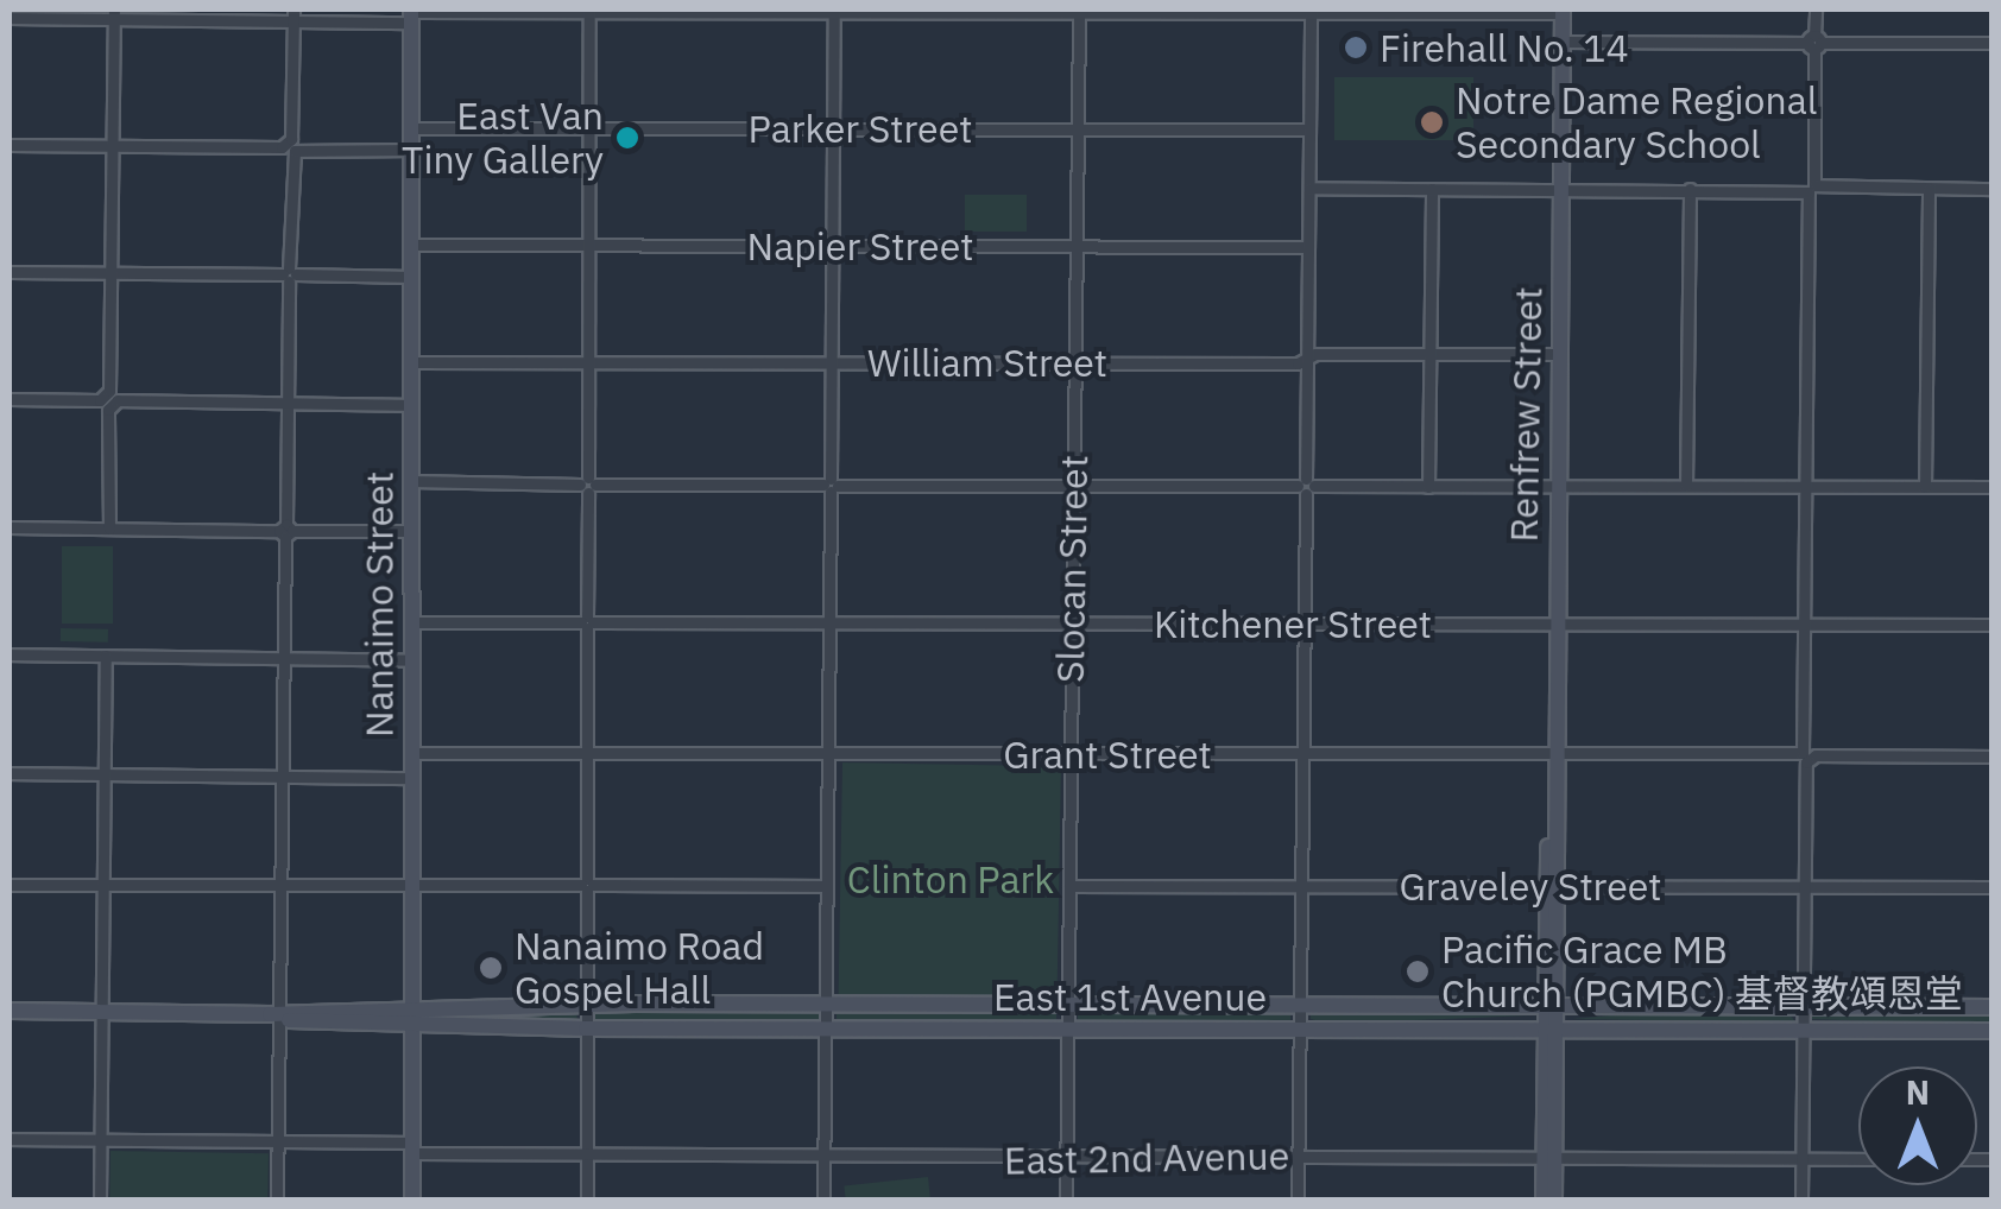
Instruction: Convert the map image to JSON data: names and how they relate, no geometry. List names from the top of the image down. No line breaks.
{"streets":{"main road":["Renfrew Street","Nanaimo Street","East 1st Avenue"],"street":["Parker Street","Napier Street","William Street","Slocan Street","Kitchener Street","Grant Street","Graveley Street","East 2nd Avenue"]},"crossings":[["Parker Street","Slocan Street"],["Parker Street","Nanaimo Street"],["Napier Street","Slocan Street"],["Napier Street","Nanaimo Street"],["William Street","Renfrew Street"],["William Street","Slocan Street"],["William Street","Nanaimo Street"],["Renfrew Street","Kitchener Street"],["Renfrew Street","Grant Street"],["Renfrew Street","Graveley Street"],["Renfrew Street","East 1st Avenue"],["Renfrew Street","East 2nd Avenue"],["Slocan Street","Kitchener Street"],["Slocan Street","Grant Street"],["Slocan Street","Graveley Street"],["Slocan Street","East 1st Avenue"],["Slocan Street","East 2nd Avenue"],["Nanaimo Street","Kitchener Street"],["Nanaimo Street","Grant Street"],["Nanaimo Street","East 1st Avenue"],["Nanaimo Street","East 2nd Avenue"]],"parks":["Clinton Park"],"places":["Firehall No. 14","Notre Dame Regional Secondary School","East Van Tiny Gallery","Nanaimo Road Gospel Hall","Pacific Grace MB Church (PGMBC) 基督教頌恩堂"],"north":"top"}
